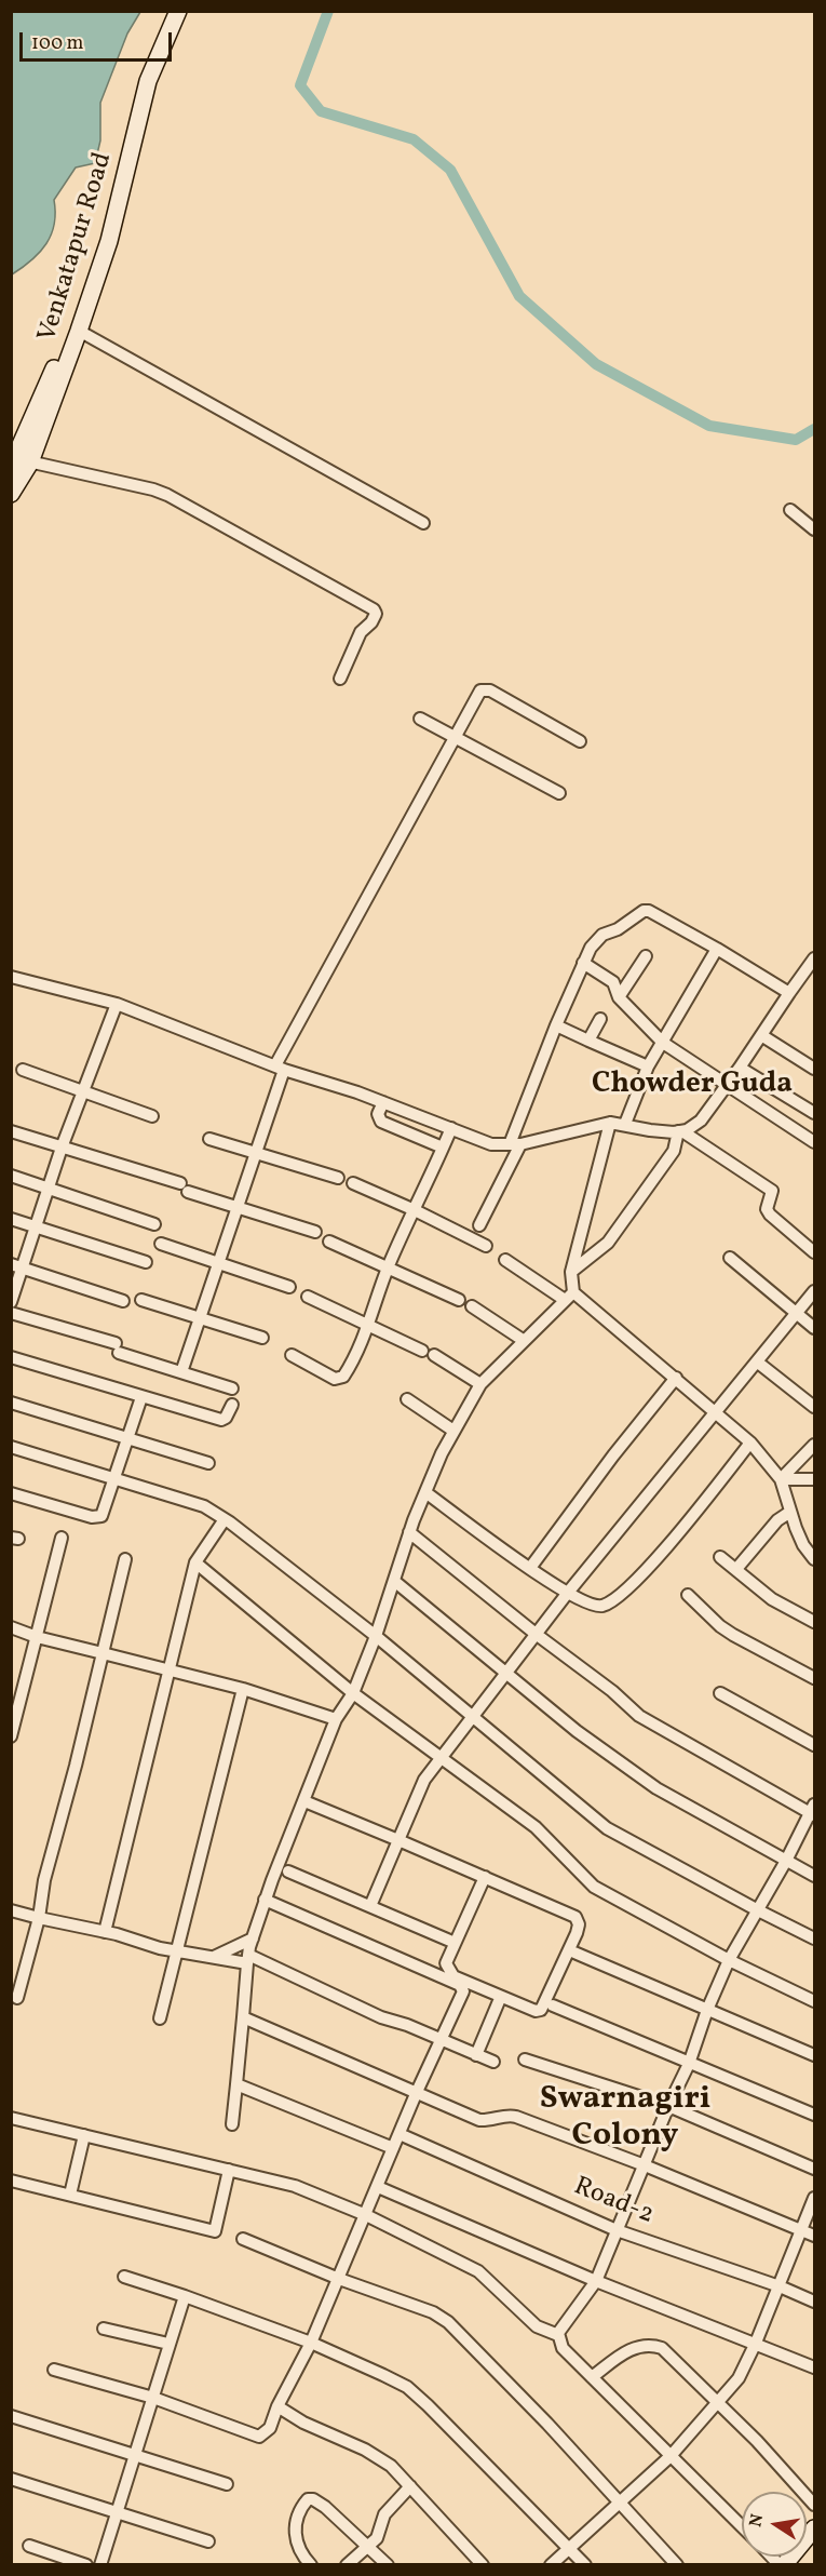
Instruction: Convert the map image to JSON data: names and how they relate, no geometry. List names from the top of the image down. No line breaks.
{"streets":{"street":["Venkatapur Road","Road-2"]},"districts":["Chowder Guda","Swarnagiri Colony"],"scale_bar":"100 m","north":"left"}
